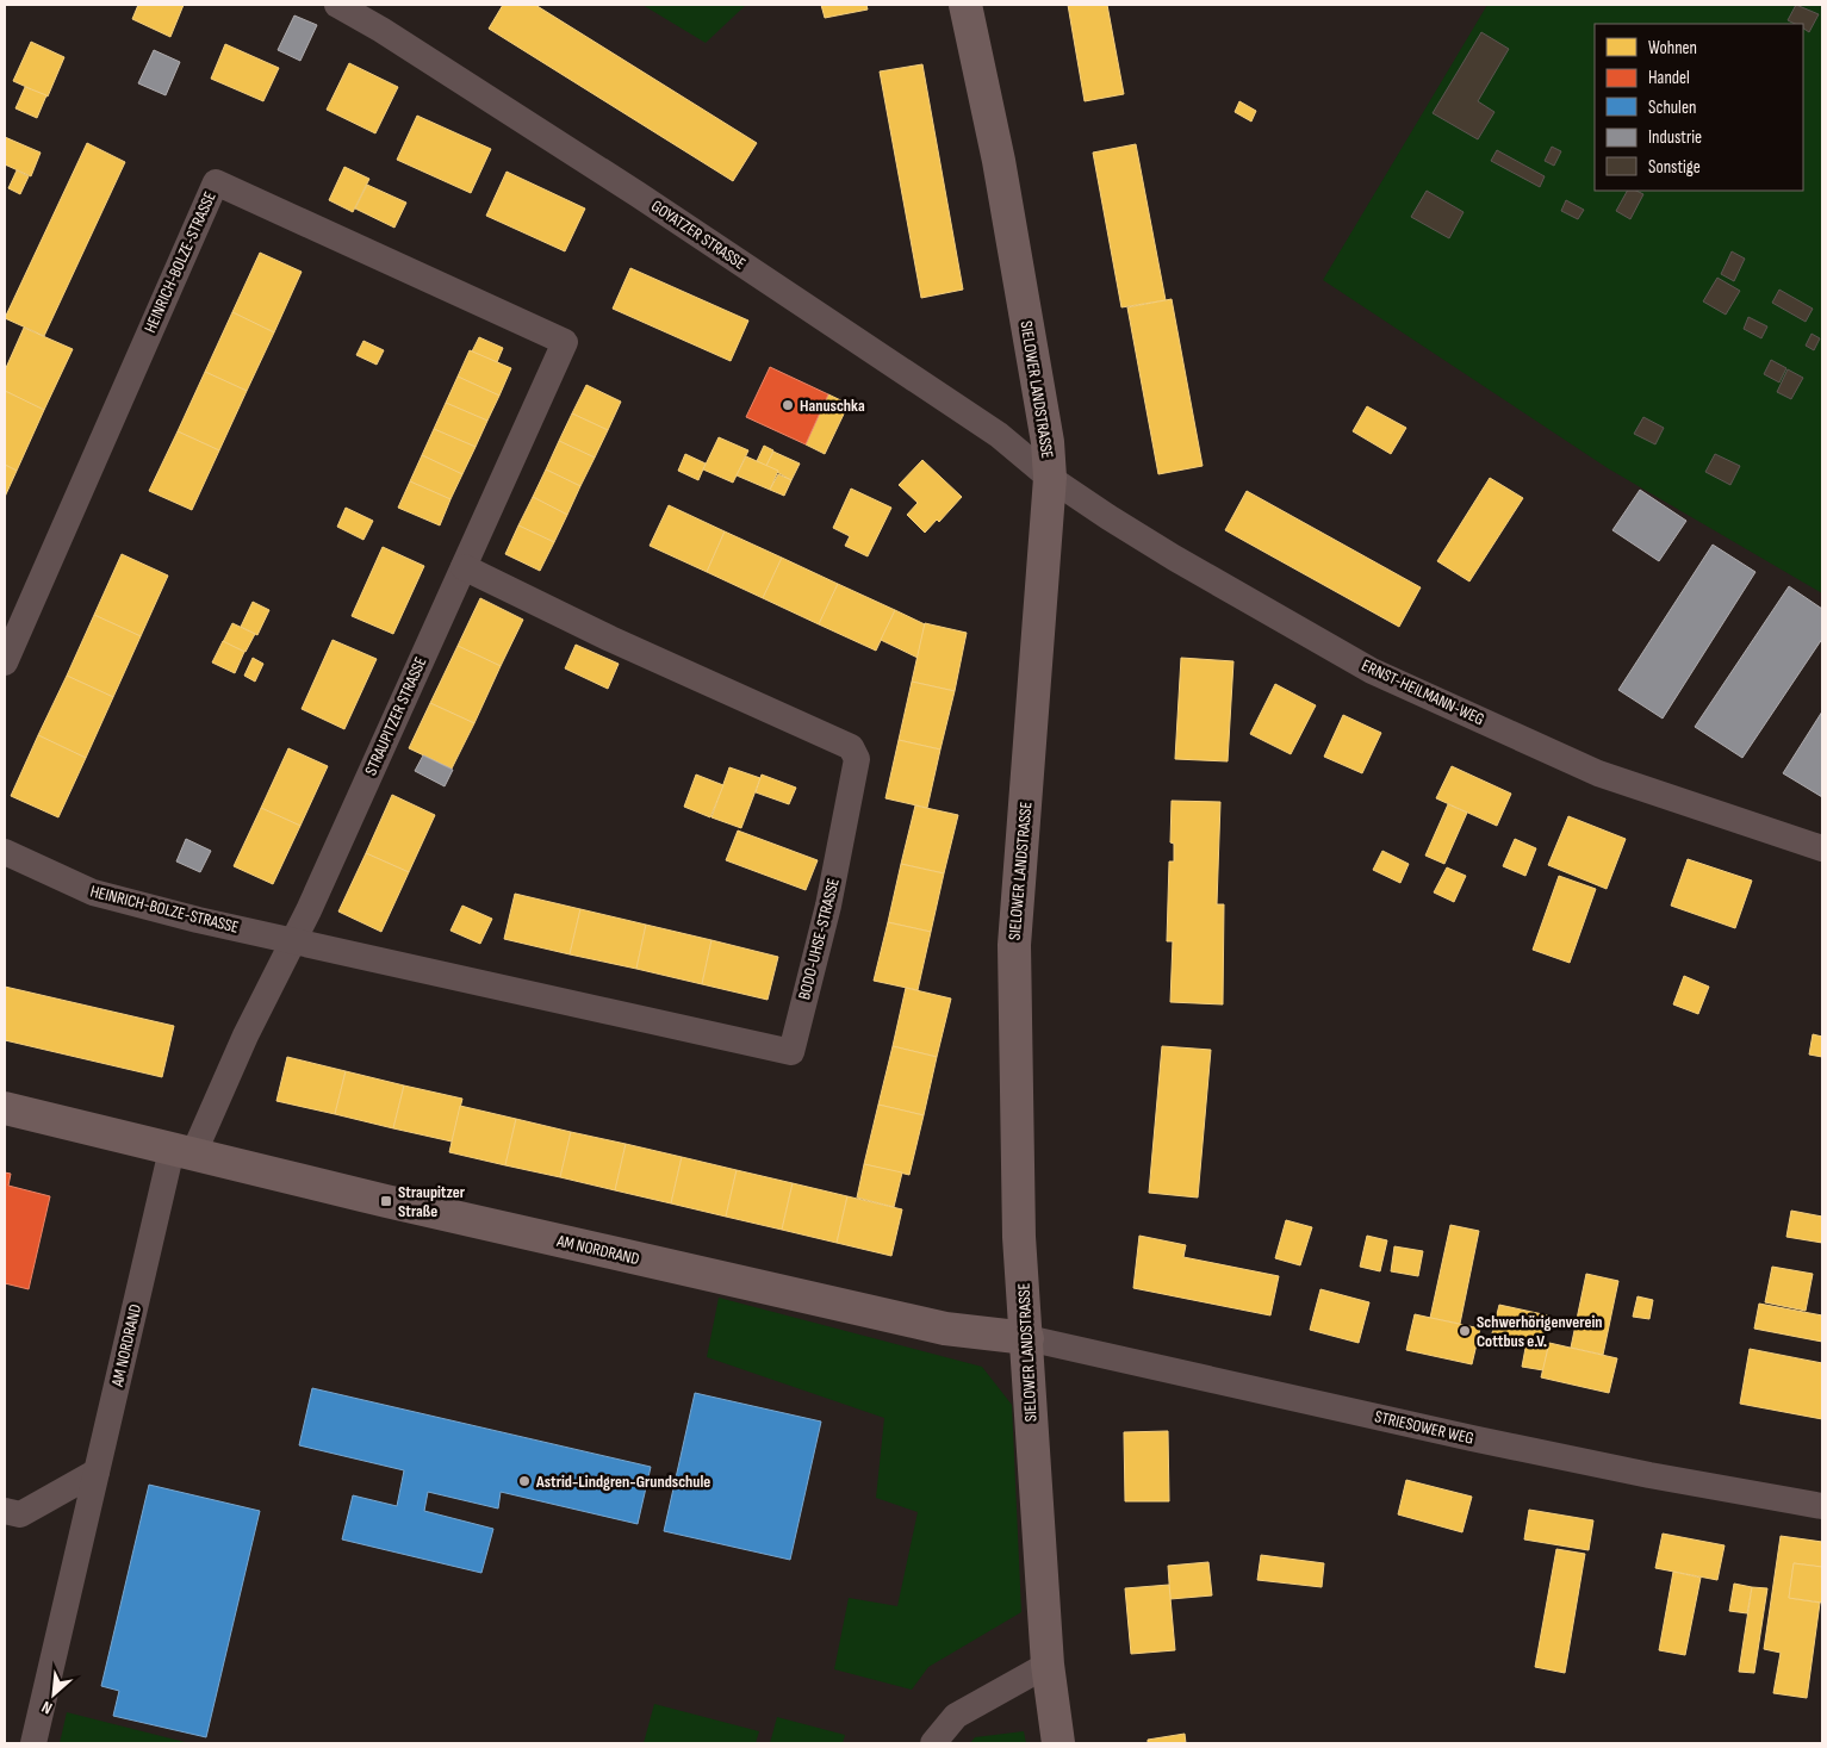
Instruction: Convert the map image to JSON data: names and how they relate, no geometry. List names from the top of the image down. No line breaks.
{"streets":{"main road":["SIELOWER LANDSTRASSE","AM NORDRAND"],"street":["GOYATZER STRASSE","HEINRICH-BOLZE-STRASSE","ERNST-HEILMANN-WEG","STRAUPITZER STRASSE","BODO-UHSE-STRASSE","STRIESOWER WEG"]},"crossings":[["GOYATZER STRASSE","SIELOWER LANDSTRASSE"],["GOYATZER STRASSE","ERNST-HEILMANN-WEG"],["HEINRICH-BOLZE-STRASSE","STRAUPITZER STRASSE"],["HEINRICH-BOLZE-STRASSE","BODO-UHSE-STRASSE"],["SIELOWER LANDSTRASSE","ERNST-HEILMANN-WEG"],["SIELOWER LANDSTRASSE","AM NORDRAND"],["SIELOWER LANDSTRASSE","STRIESOWER WEG"],["STRAUPITZER STRASSE","BODO-UHSE-STRASSE"],["STRAUPITZER STRASSE","AM NORDRAND"],["AM NORDRAND","STRIESOWER WEG"]],"places":{"other":["Hanuschka","Schwerhörigenverein Cottbus e.V.","Astrid-Lindgren-Grundschule"],"transit":["Straupitzer Straße"]},"legend":["Wohnen","Handel","Schulen","Industrie","Sonstige"],"north":"bottom left"}
